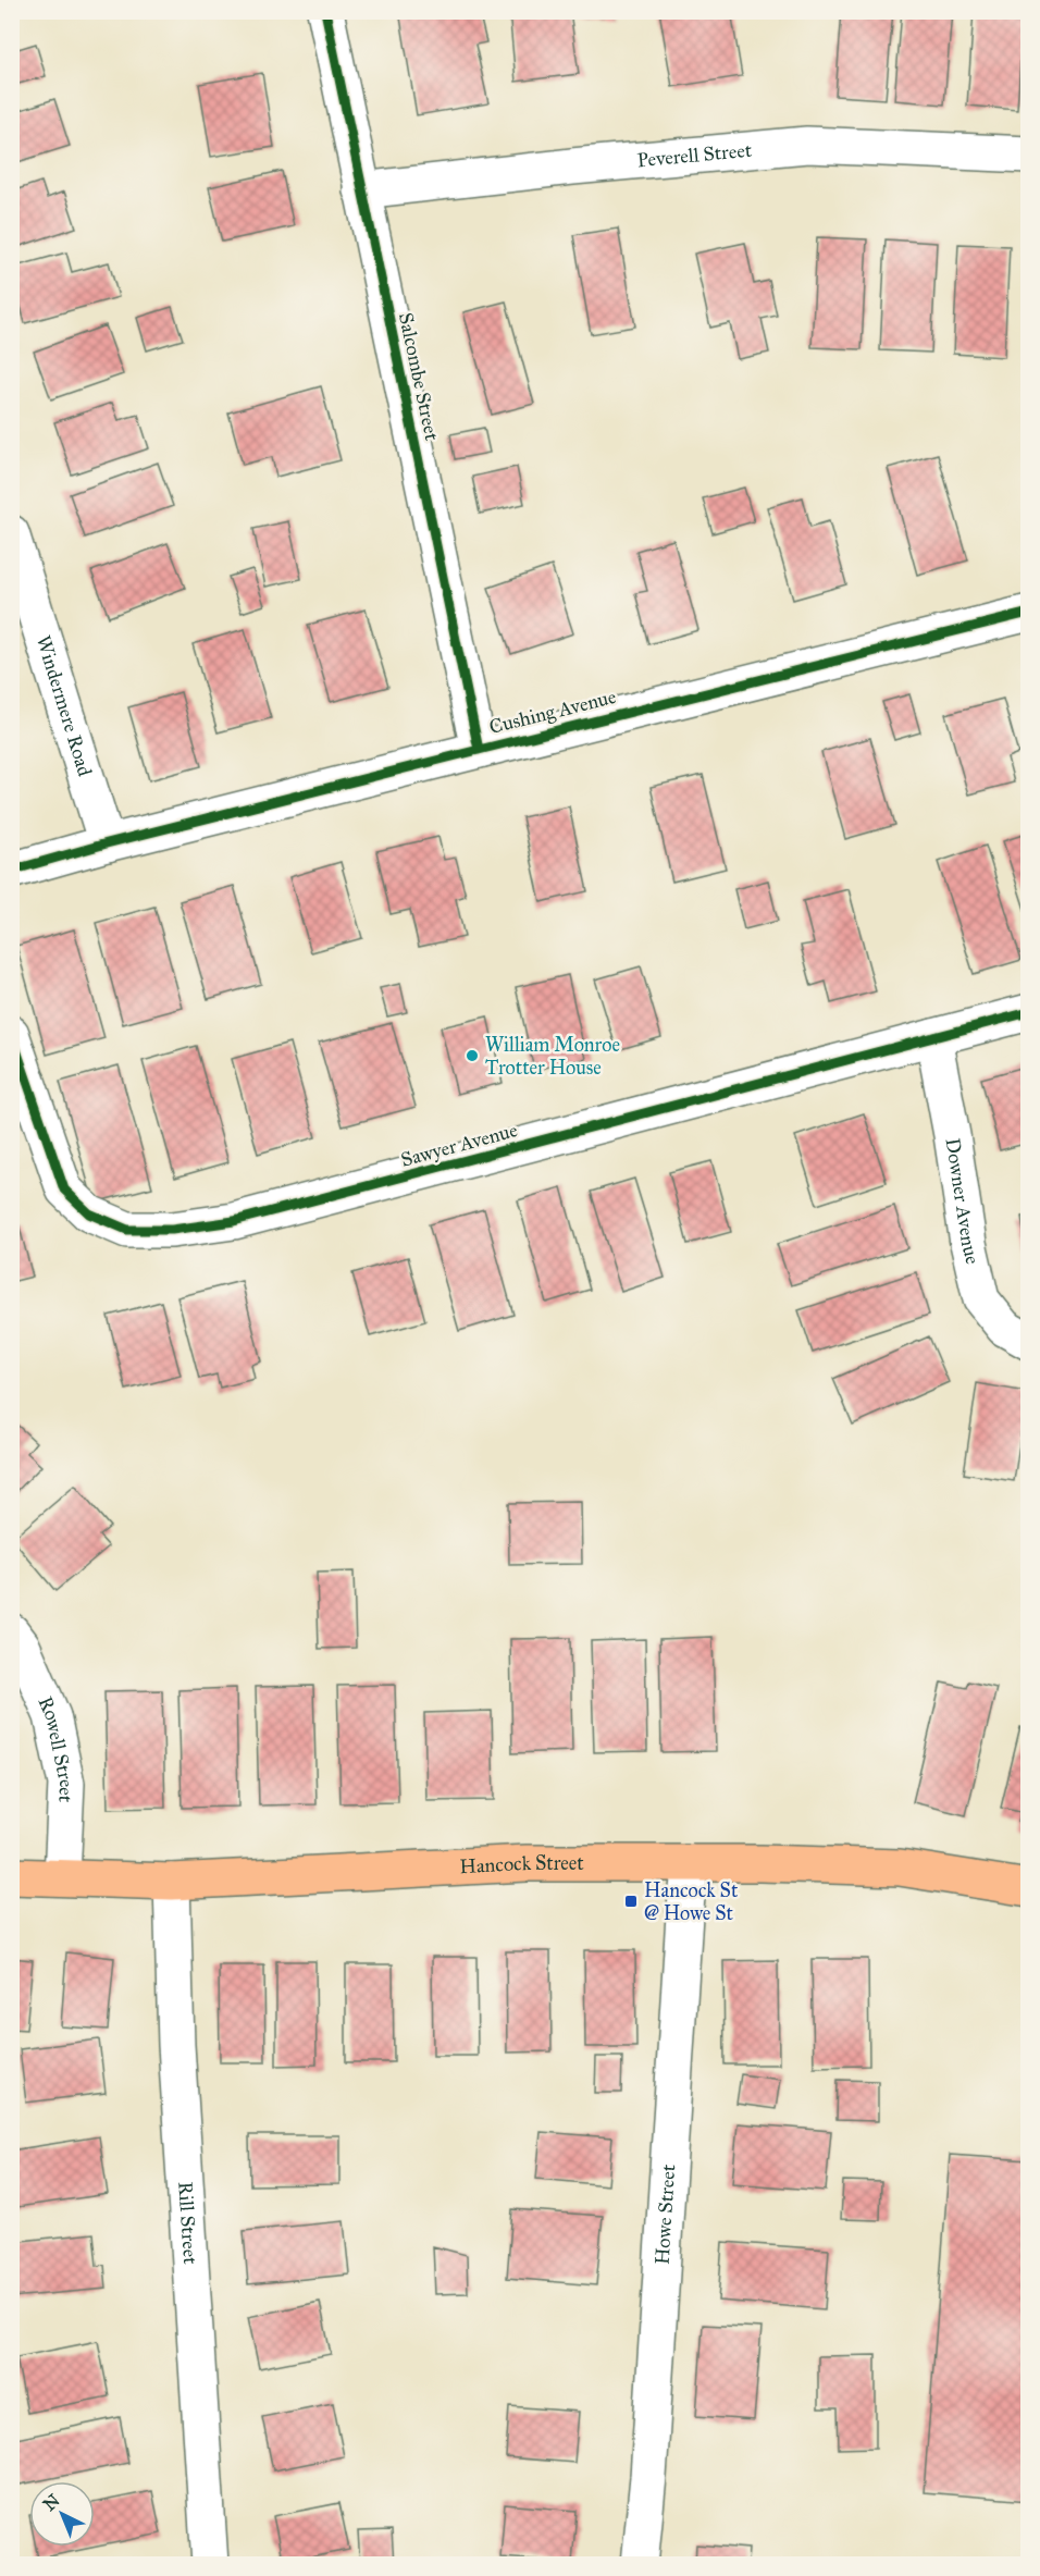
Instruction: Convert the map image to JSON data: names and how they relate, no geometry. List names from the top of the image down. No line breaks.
{"streets":{"main road":["Hancock Street"],"street":["Peverell Street","Salcombe Street","Windermere Road","Cushing Avenue","Sawyer Avenue","Downer Avenue","Rowell Street","Howe Street","Rill Street"]},"crossings":[["Peverell Street","Salcombe Street"],["Salcombe Street","Cushing Avenue"],["Windermere Road","Cushing Avenue"],["Sawyer Avenue","Downer Avenue"],["Rowell Street","Hancock Street"],["Hancock Street","Howe Street"],["Hancock Street","Rill Street"]],"places":{"other":["William Monroe Trotter House"],"transit":["Hancock St @ Howe St"]},"north":"top left"}
